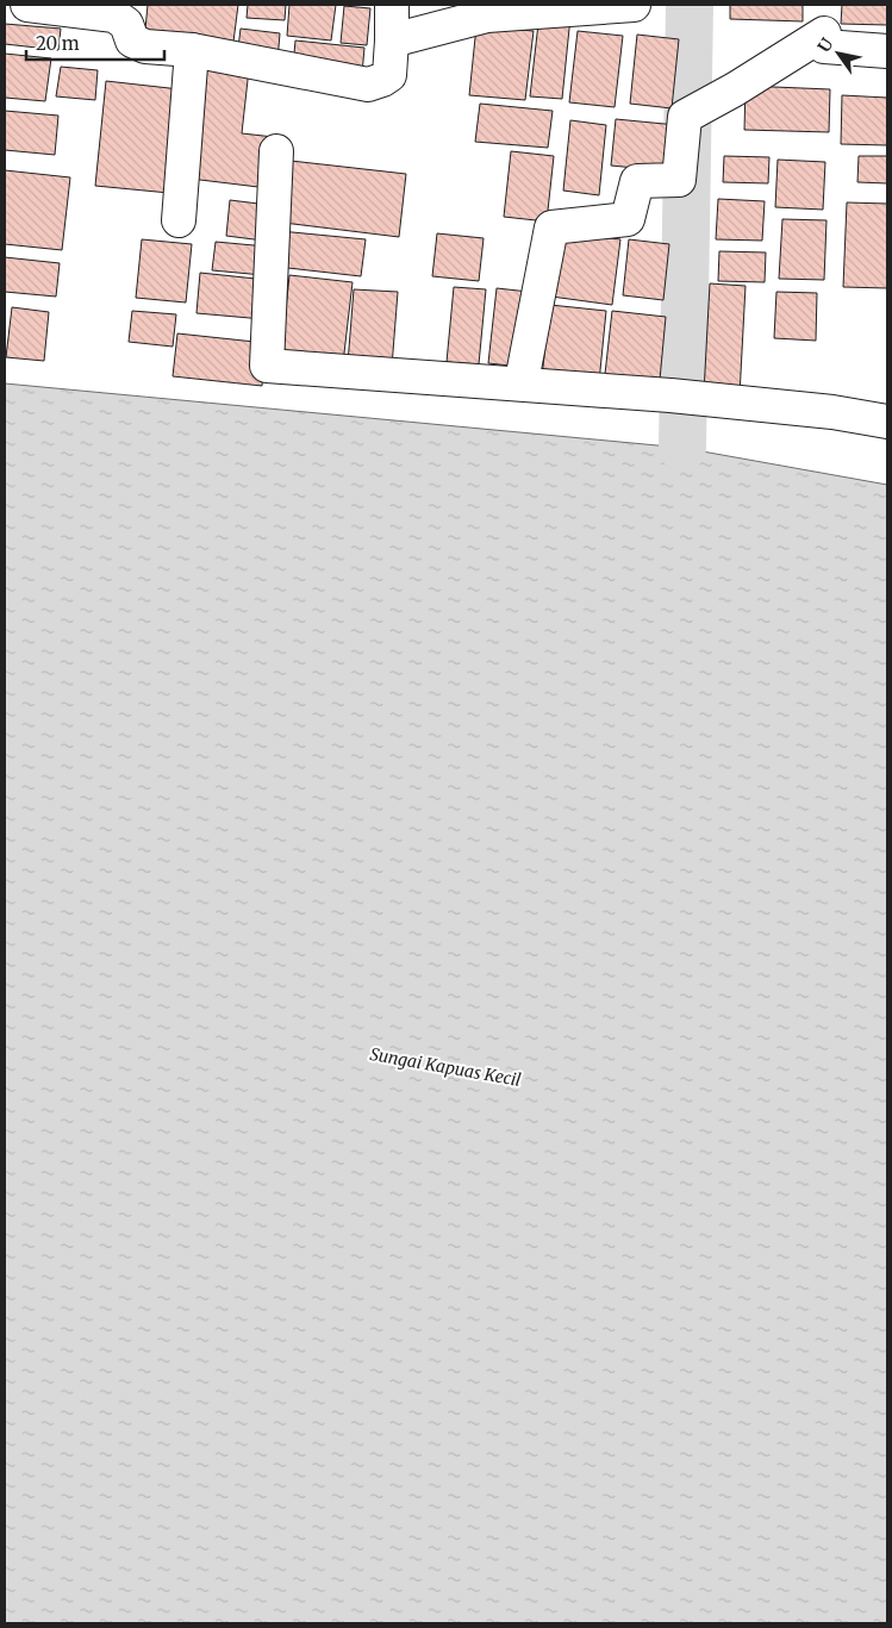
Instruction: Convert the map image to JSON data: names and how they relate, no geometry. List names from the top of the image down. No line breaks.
{"water":["Sungai Kapuas Kecil"],"scale_bar":"20 m","north":"top left"}
